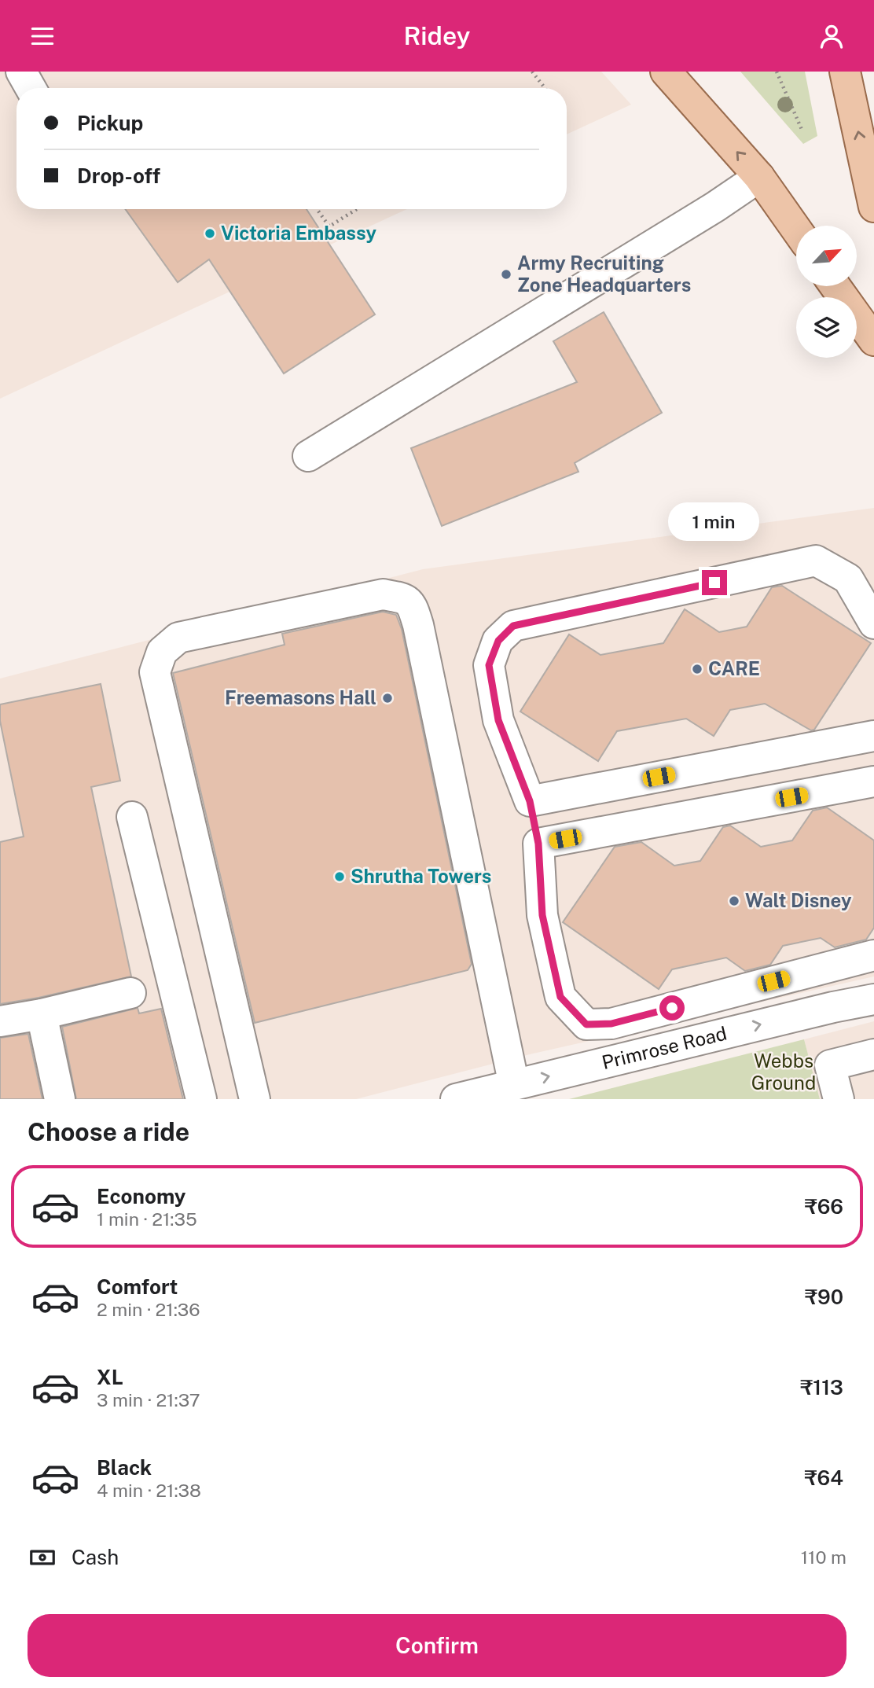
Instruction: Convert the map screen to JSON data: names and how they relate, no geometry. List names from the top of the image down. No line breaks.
{"streets":{"street":["Primrose Road"]},"parks":["Webbs Ground"],"places":["Victoria Embassy","Army Recruiting Zone Headquarters","CARE","Freemasons Hall","Shrutha Towers","Walt Disney"],"north":"top right","page":{"header":"Ridey","banner":["Pickup","Drop-off"],"bubble":"1 min","heading":"Choose a ride","list":[{"name":"Economy","note":"1 min · 21:35","value":"₹66"},{"name":"Comfort","note":"2 min · 21:36","value":"₹90"},{"name":"XL","note":"3 min · 21:37","value":"₹113"},{"name":"Black","note":"4 min · 21:38","value":"₹64"}],"pay":["Cash","110 m"],"buttons":"Confirm"}}
